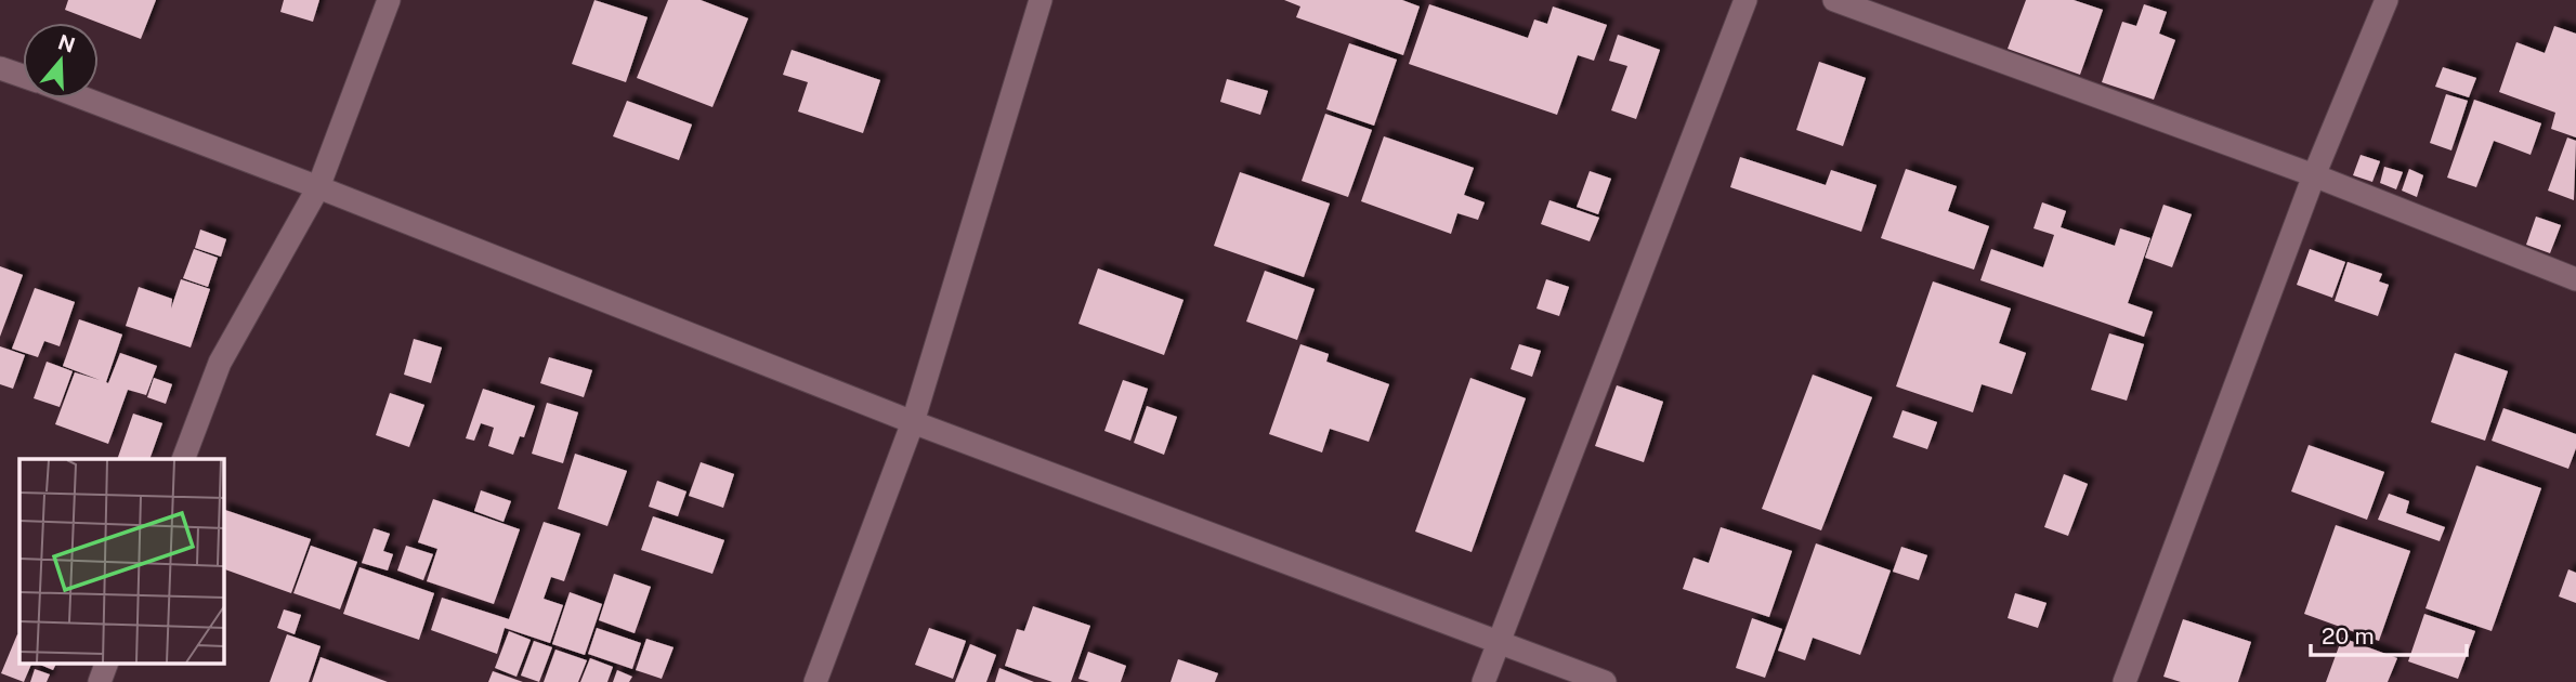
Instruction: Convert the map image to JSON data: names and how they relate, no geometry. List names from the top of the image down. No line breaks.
{"scale_bar":"20 m","north":"top"}
